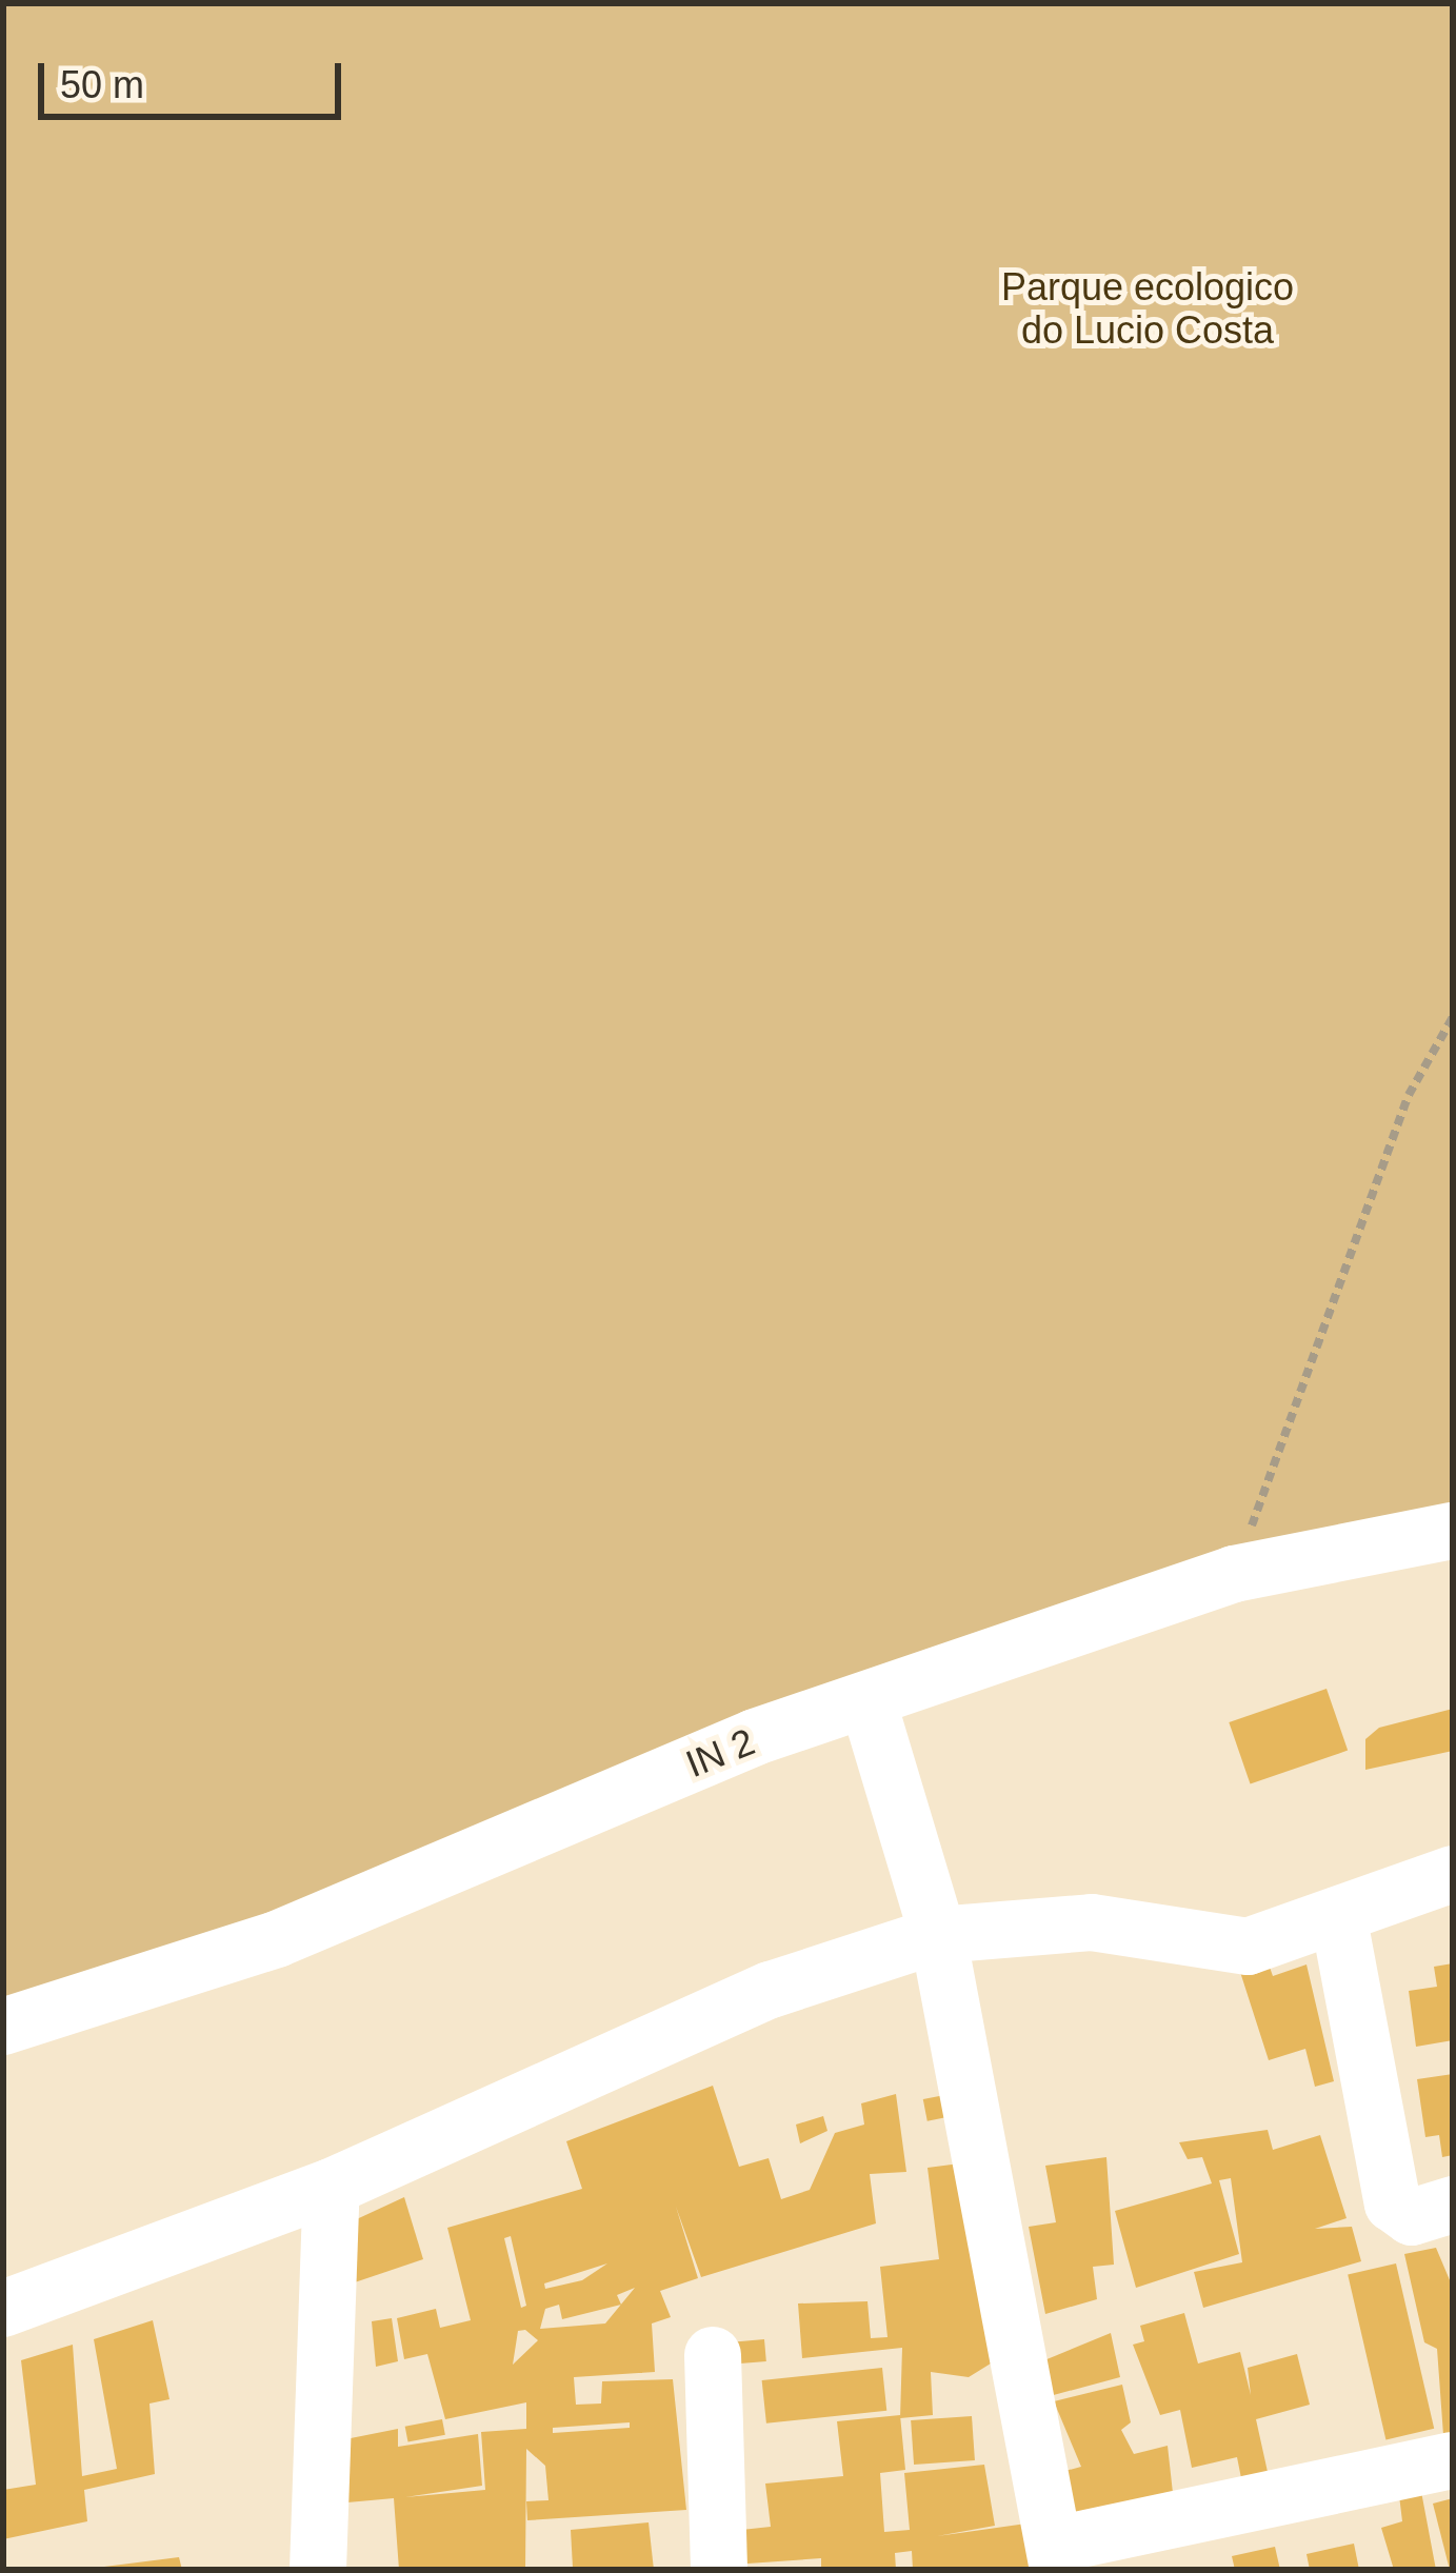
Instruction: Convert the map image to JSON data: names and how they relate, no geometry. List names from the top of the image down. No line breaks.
{"streets":{"street":["IN 2"]},"parks":["Parque ecologico do Lucio Costa"],"scale_bar":"50 m"}
